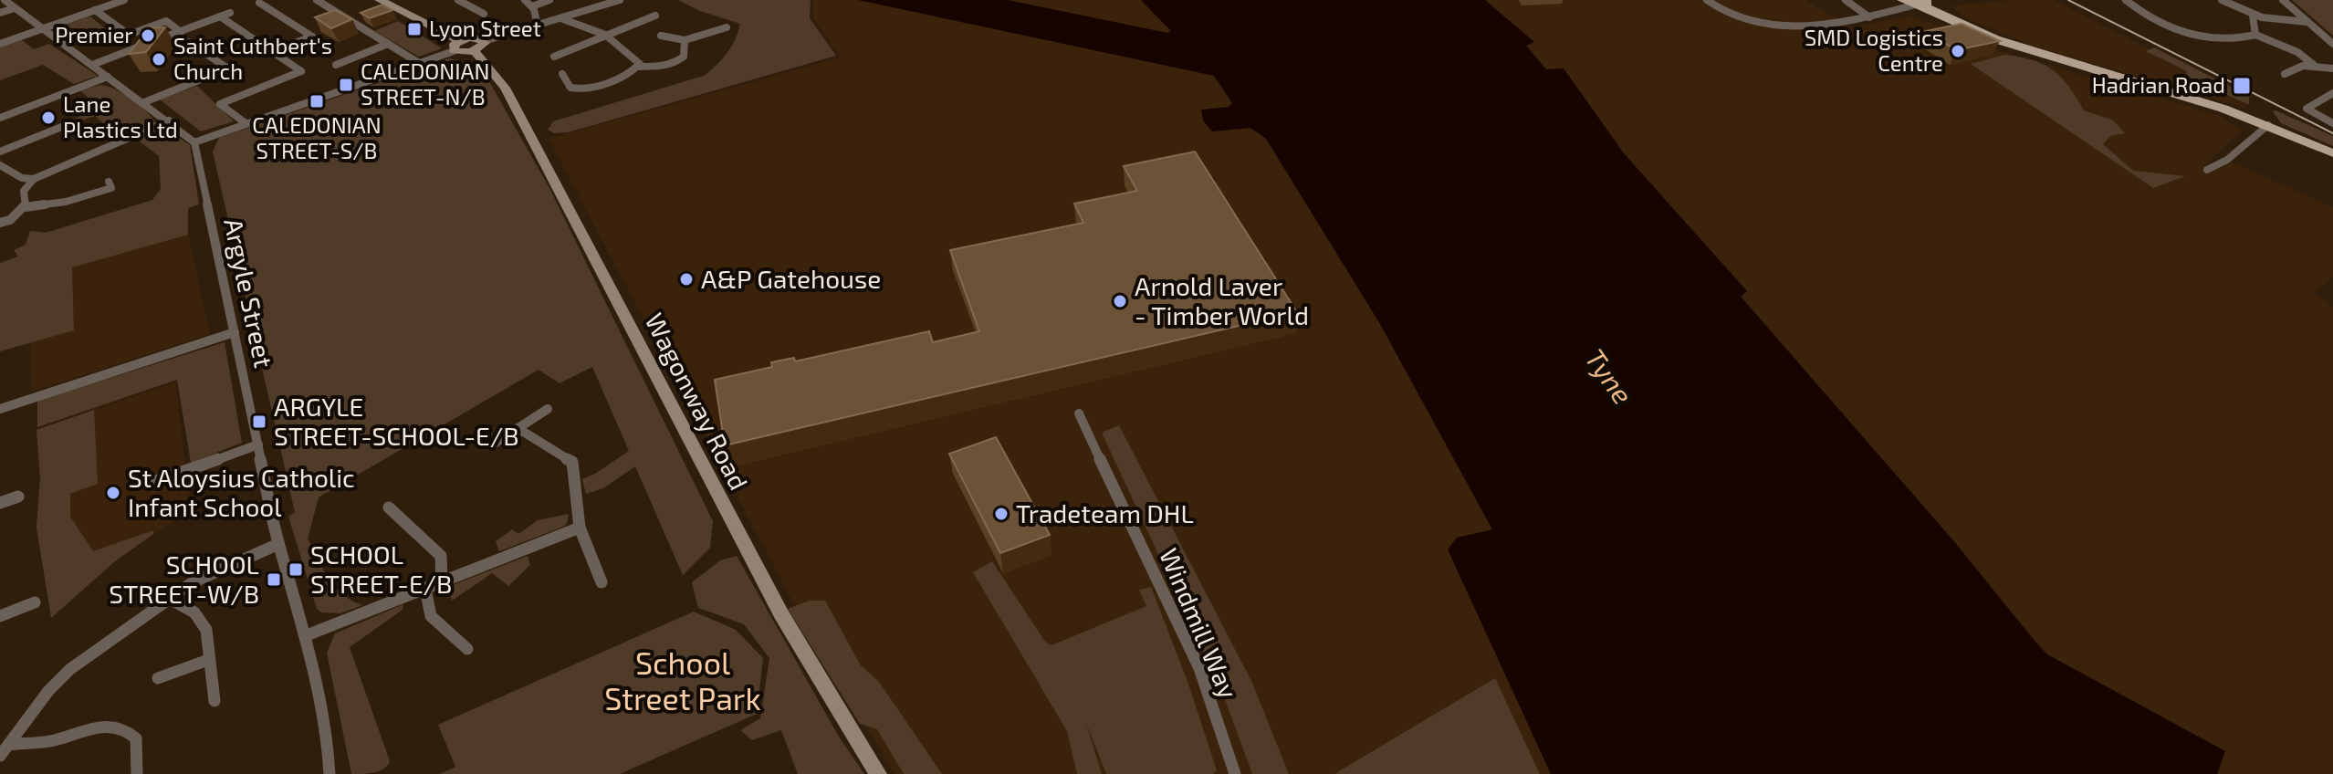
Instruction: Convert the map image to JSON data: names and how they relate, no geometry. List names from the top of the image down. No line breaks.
{"streets":{"main road":["Wagonway Road"],"street":["Argyle Street","Windmill Way"]},"water":["Tyne"],"parks":["School Street Park"],"places":{"transit":["Lyon Street","CALEDONIAN STREET-N/B","Hadrian Road","CALEDONIAN STREET-S/B","ARGYLE STREET-SCHOOL-E/B","SCHOOL STREET-E/B","SCHOOL STREET-W/B"],"other":["Premier","SMD Logistics Centre","Saint Cuthbert's Church","Lane Plastics Ltd","A&P Gatehouse","Arnold Laver - Timber World","St Aloysius Catholic Infant School","Tradeteam DHL"]}}
